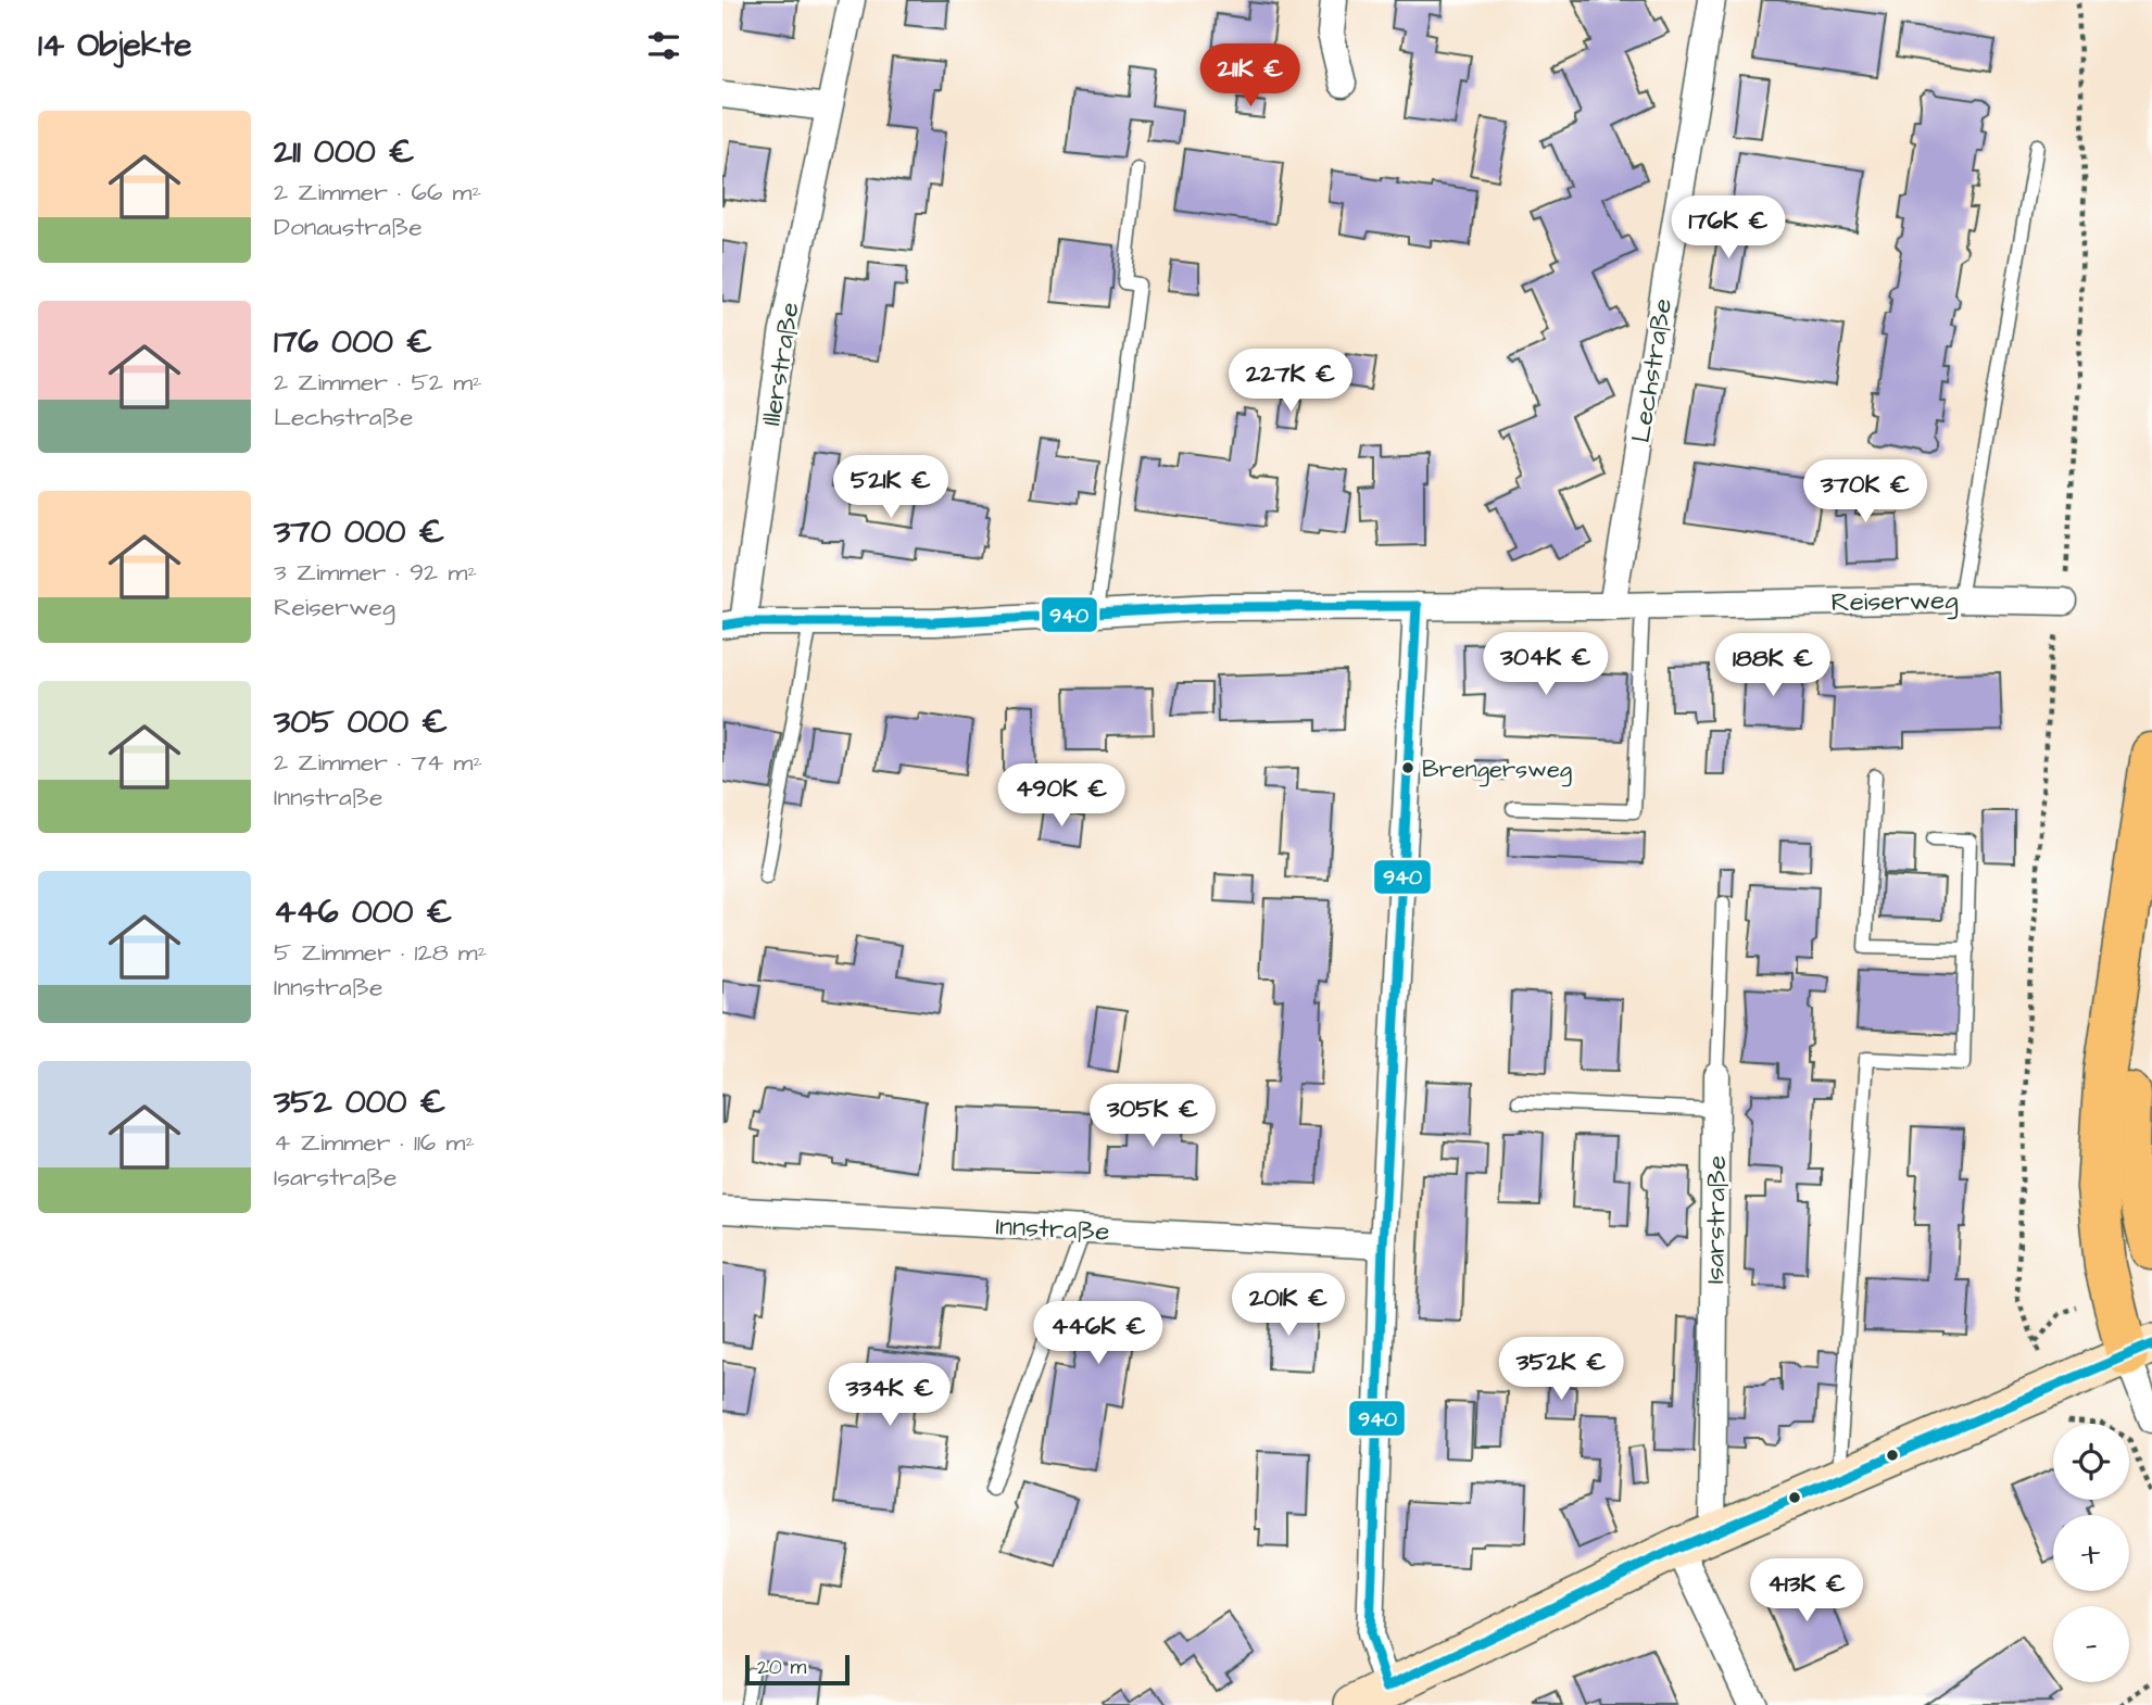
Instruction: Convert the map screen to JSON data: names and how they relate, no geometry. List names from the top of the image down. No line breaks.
{"streets":{"street":["Illerstraße","Lechstraße","Reiserweg","Isarstraße","Innstraße"]},"crossings":[["Illerstraße","Reiserweg"],["Lechstraße","Reiserweg"]],"places":["Brengersweg"],"lines":["transit line 940"],"scale_bar":"20 m","page":{"heading":"14 Objekte","price":["211K €","176K €","227K €","521K €","370K €","304K €","188K €","490K €","305K €","201K €","446K €","352K €","334K €","413K €"],"list":[{"name":"211 000 €","note":"2 Zimmer · 66 m² · Donaustraße"},{"name":"176 000 €","note":"2 Zimmer · 52 m² · Lechstraße"},{"name":"370 000 €","note":"3 Zimmer · 92 m² · Reiserweg"},{"name":"305 000 €","note":"2 Zimmer · 74 m² · Innstraße"},{"name":"446 000 €","note":"5 Zimmer · 128 m² · Innstraße"},{"name":"352 000 €","note":"4 Zimmer · 116 m² · Isarstraße"}],"map_buttons":["+","−"],"scale":"20 m"}}
